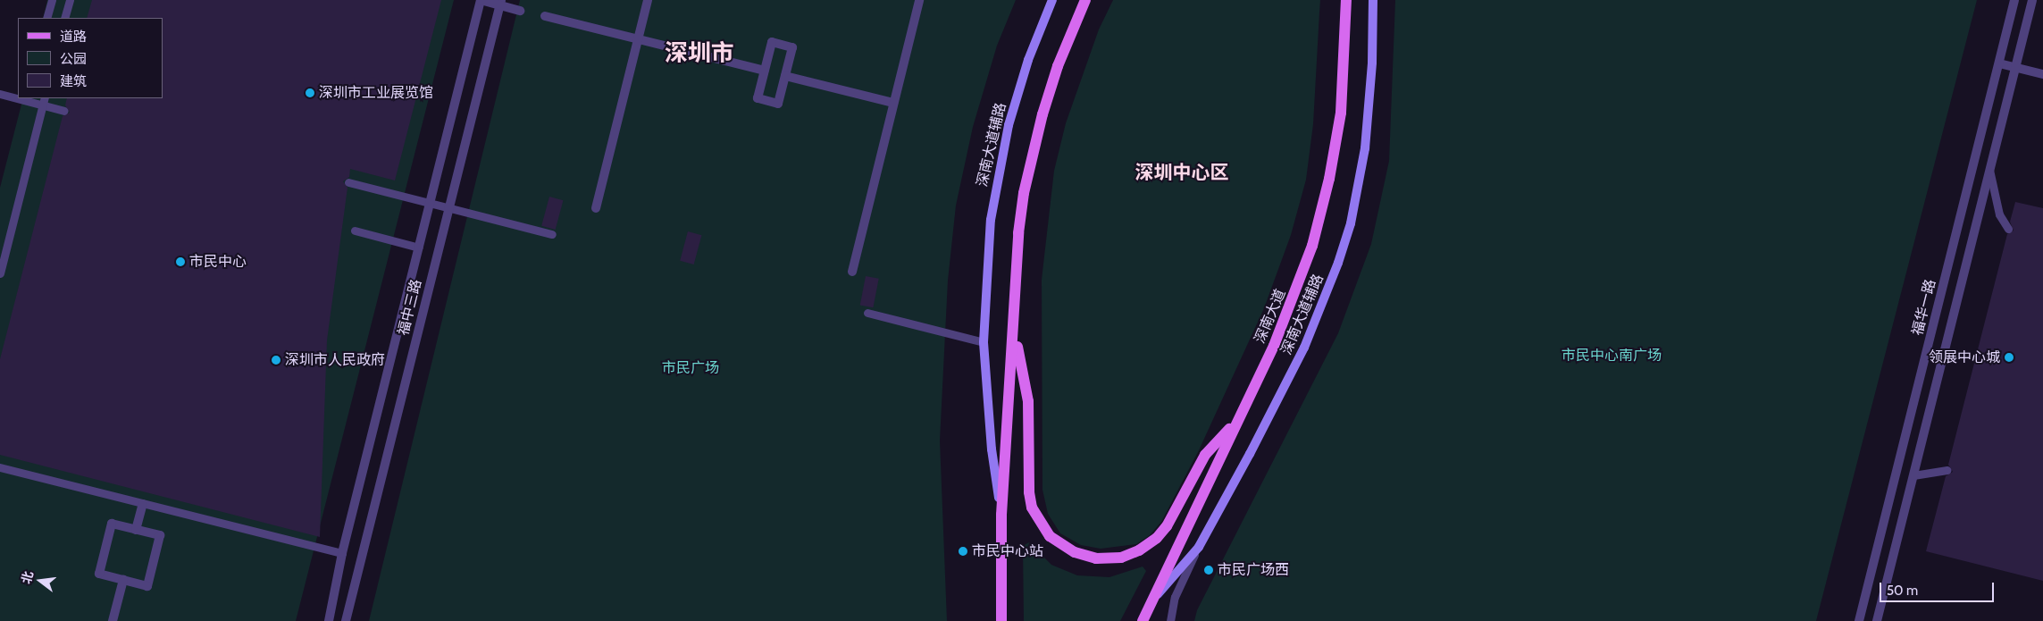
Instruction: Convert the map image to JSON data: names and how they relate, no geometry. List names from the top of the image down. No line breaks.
{"streets":{"main road":["深南大道辅路","深南大道"],"street":["福中三路","福华一路"]},"crossings":[["深南大道辅路","深南大道"]],"districts":["深圳市","深圳中心区"],"parks":["市民中心南广场","市民广场"],"places":["深圳市工业展览馆","市民中心","领展中心城","深圳市人民政府","市民中心站","市民广场西"],"legend":["道路","公园","建筑"],"scale_bar":"50 m","north":"left"}
